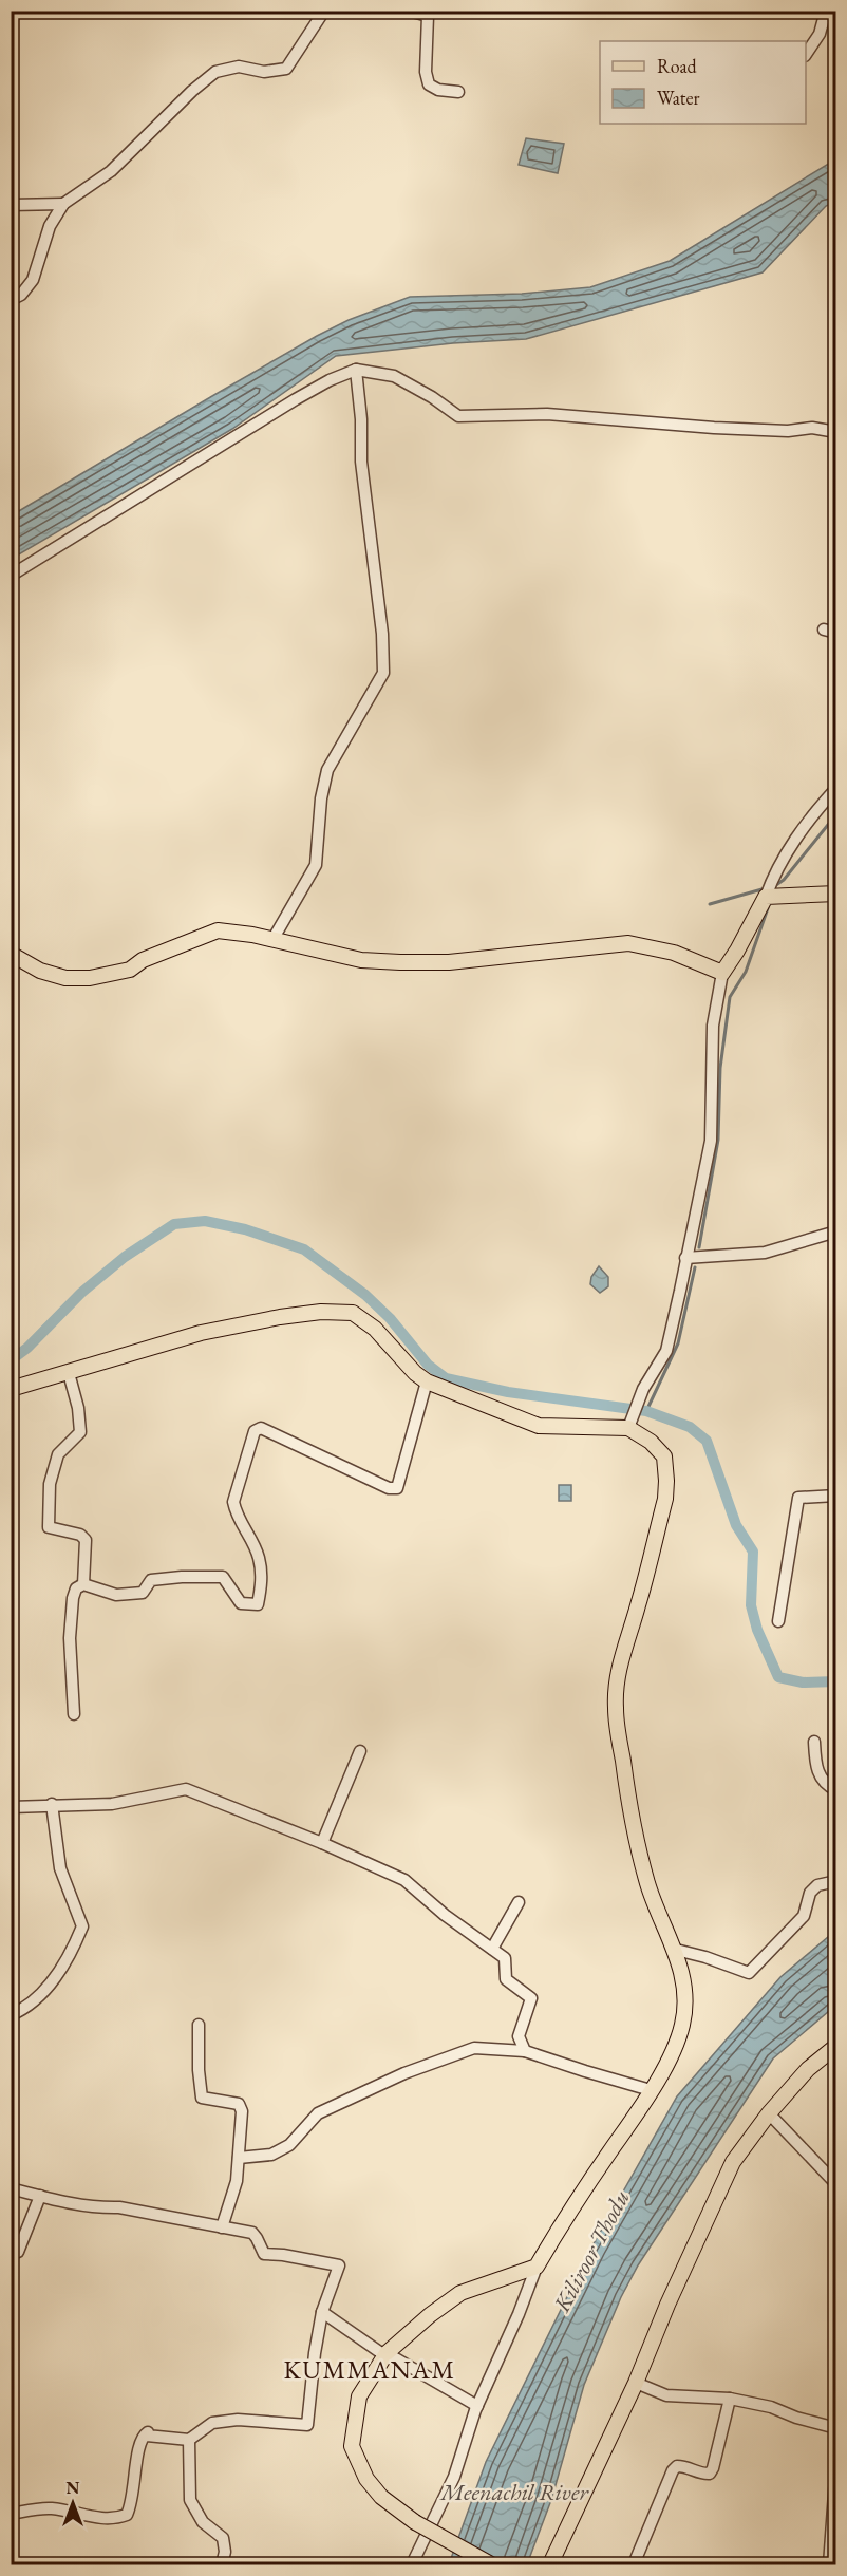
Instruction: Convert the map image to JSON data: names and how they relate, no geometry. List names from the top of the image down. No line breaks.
{"districts":["KUMMANAM"],"water":["Kiliroor Thodu","Meenachil River"],"legend":["Road","Water"],"north":"top"}
